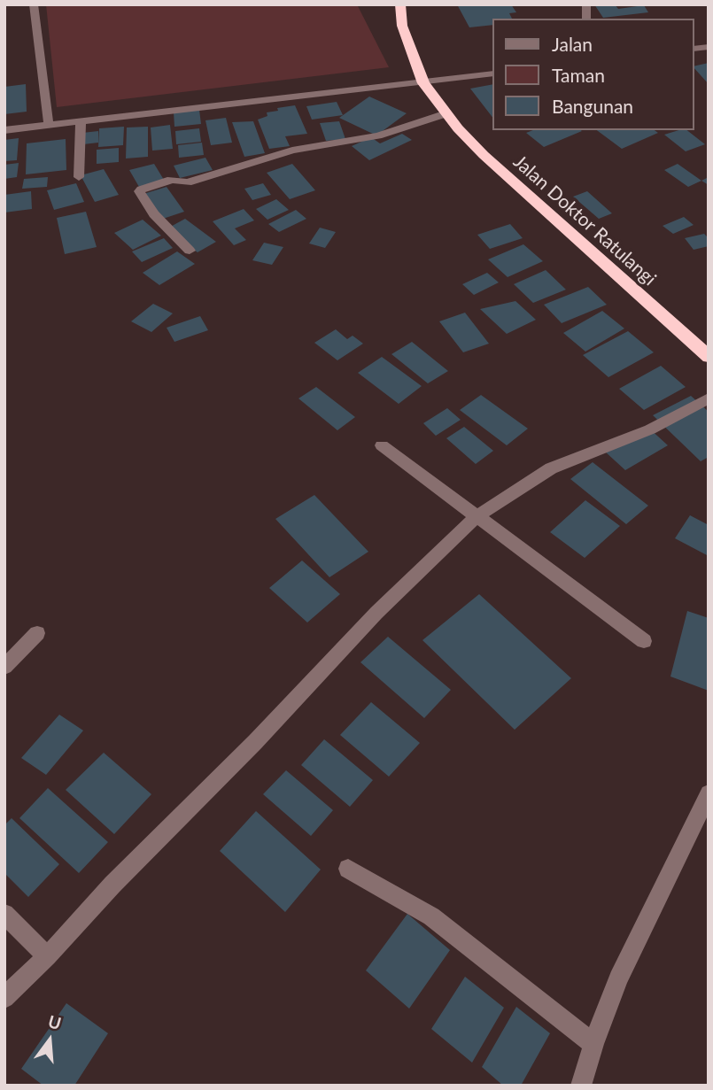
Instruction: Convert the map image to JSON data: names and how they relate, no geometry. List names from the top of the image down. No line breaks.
{"streets":{"highway":["Jalan Doktor Ratulangi"]},"legend":["Jalan","Taman","Bangunan"],"north":"top"}
